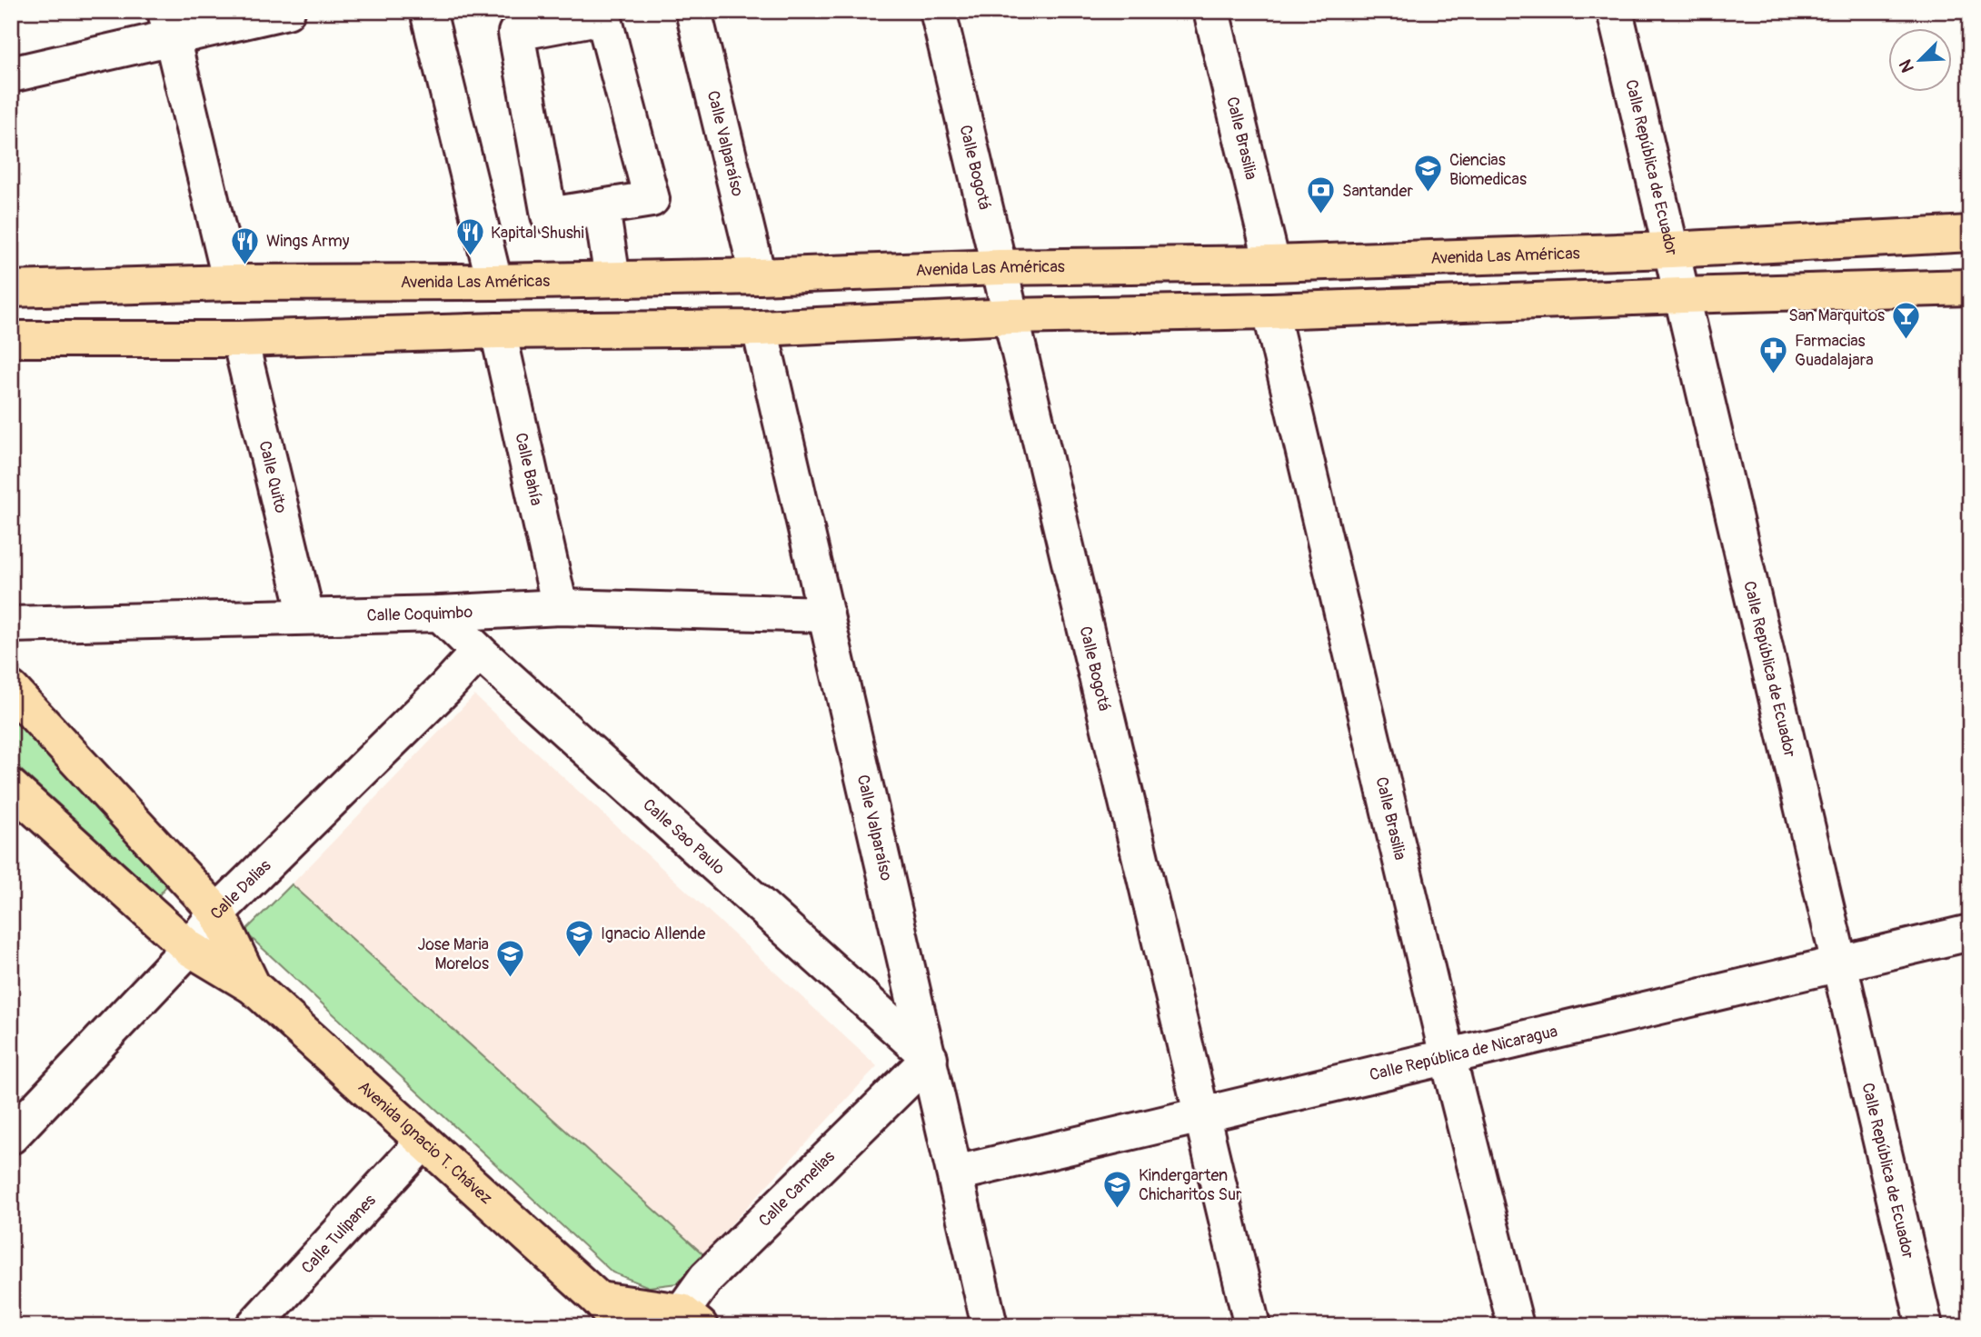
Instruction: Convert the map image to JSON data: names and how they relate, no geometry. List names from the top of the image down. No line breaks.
{"streets":{"main road":["Avenida Las Américas","Avenida Ignacio T. Chávez"],"street":["Calle Brasilia","Calle Valparaíso","Calle Bogotá","Calle República de Ecuador","Calle Bahía","Calle Quito","Calle Coquimbo","Calle Sao Paulo","Calle Dalias","Calle República de Nicaragua","Calle Camelias","Calle Tulipanes"]},"crossings":[["Calle Brasilia","Avenida Las Américas"],["Calle Brasilia","Calle República de Nicaragua"],["Calle Valparaíso","Avenida Las Américas"],["Calle Valparaíso","Calle Coquimbo"],["Calle Valparaíso","Calle Sao Paulo"],["Calle Valparaíso","Calle República de Nicaragua"],["Calle Valparaíso","Calle Camelias"],["Calle Bogotá","Avenida Las Américas"],["Calle Bogotá","Calle República de Nicaragua"],["Calle República de Ecuador","Avenida Las Américas"],["Calle República de Ecuador","Calle República de Nicaragua"],["Calle Bahía","Calle Coquimbo"],["Calle Quito","Calle Coquimbo"],["Calle Coquimbo","Calle Sao Paulo"],["Calle Sao Paulo","Calle Dalias"],["Calle Sao Paulo","Calle Camelias"],["Calle Dalias","Avenida Ignacio T. Chávez"],["Avenida Ignacio T. Chávez","Calle Tulipanes"]],"places":{"school or university":["Ciencias Biomedicas","Ignacio Allende","Jose Maria Morelos","Kindergarten Chicharitos Sur"],"bank":["Santander"],"restaurant":["Kapital Shushi","Wings Army"],"bar":["San Marquitos"],"pharmacy":["Farmacias Guadalajara"]},"north":"bottom left"}
